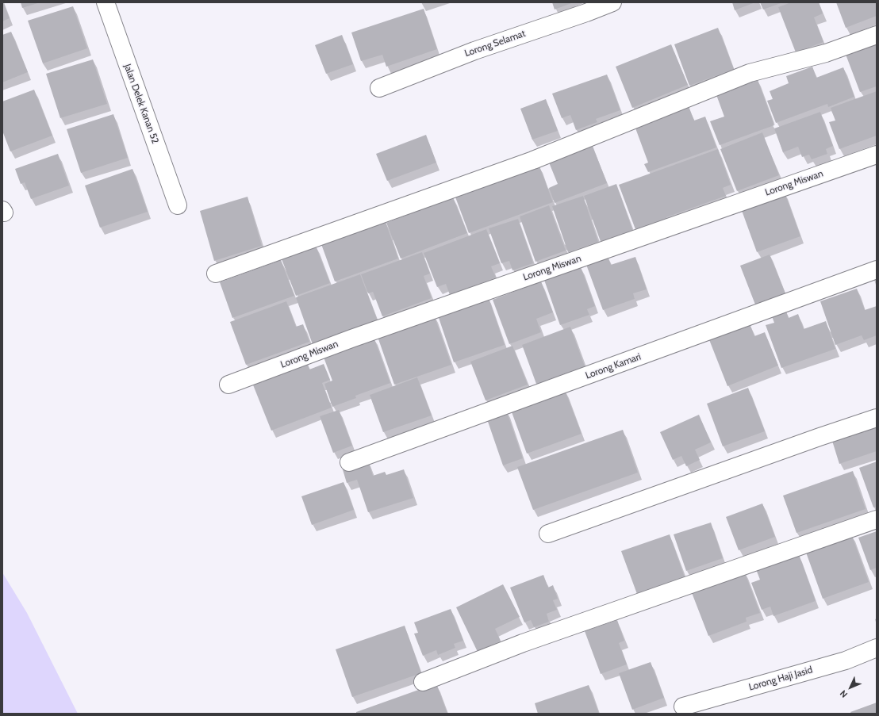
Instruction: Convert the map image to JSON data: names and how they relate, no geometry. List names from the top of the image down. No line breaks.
{"streets":{"street":["Lorong Selamat","Jalan Delek Kanan 52","Lorong Miswan","Lorong Kamari","Lorong Haji Jasid"]},"north":"bottom left"}
